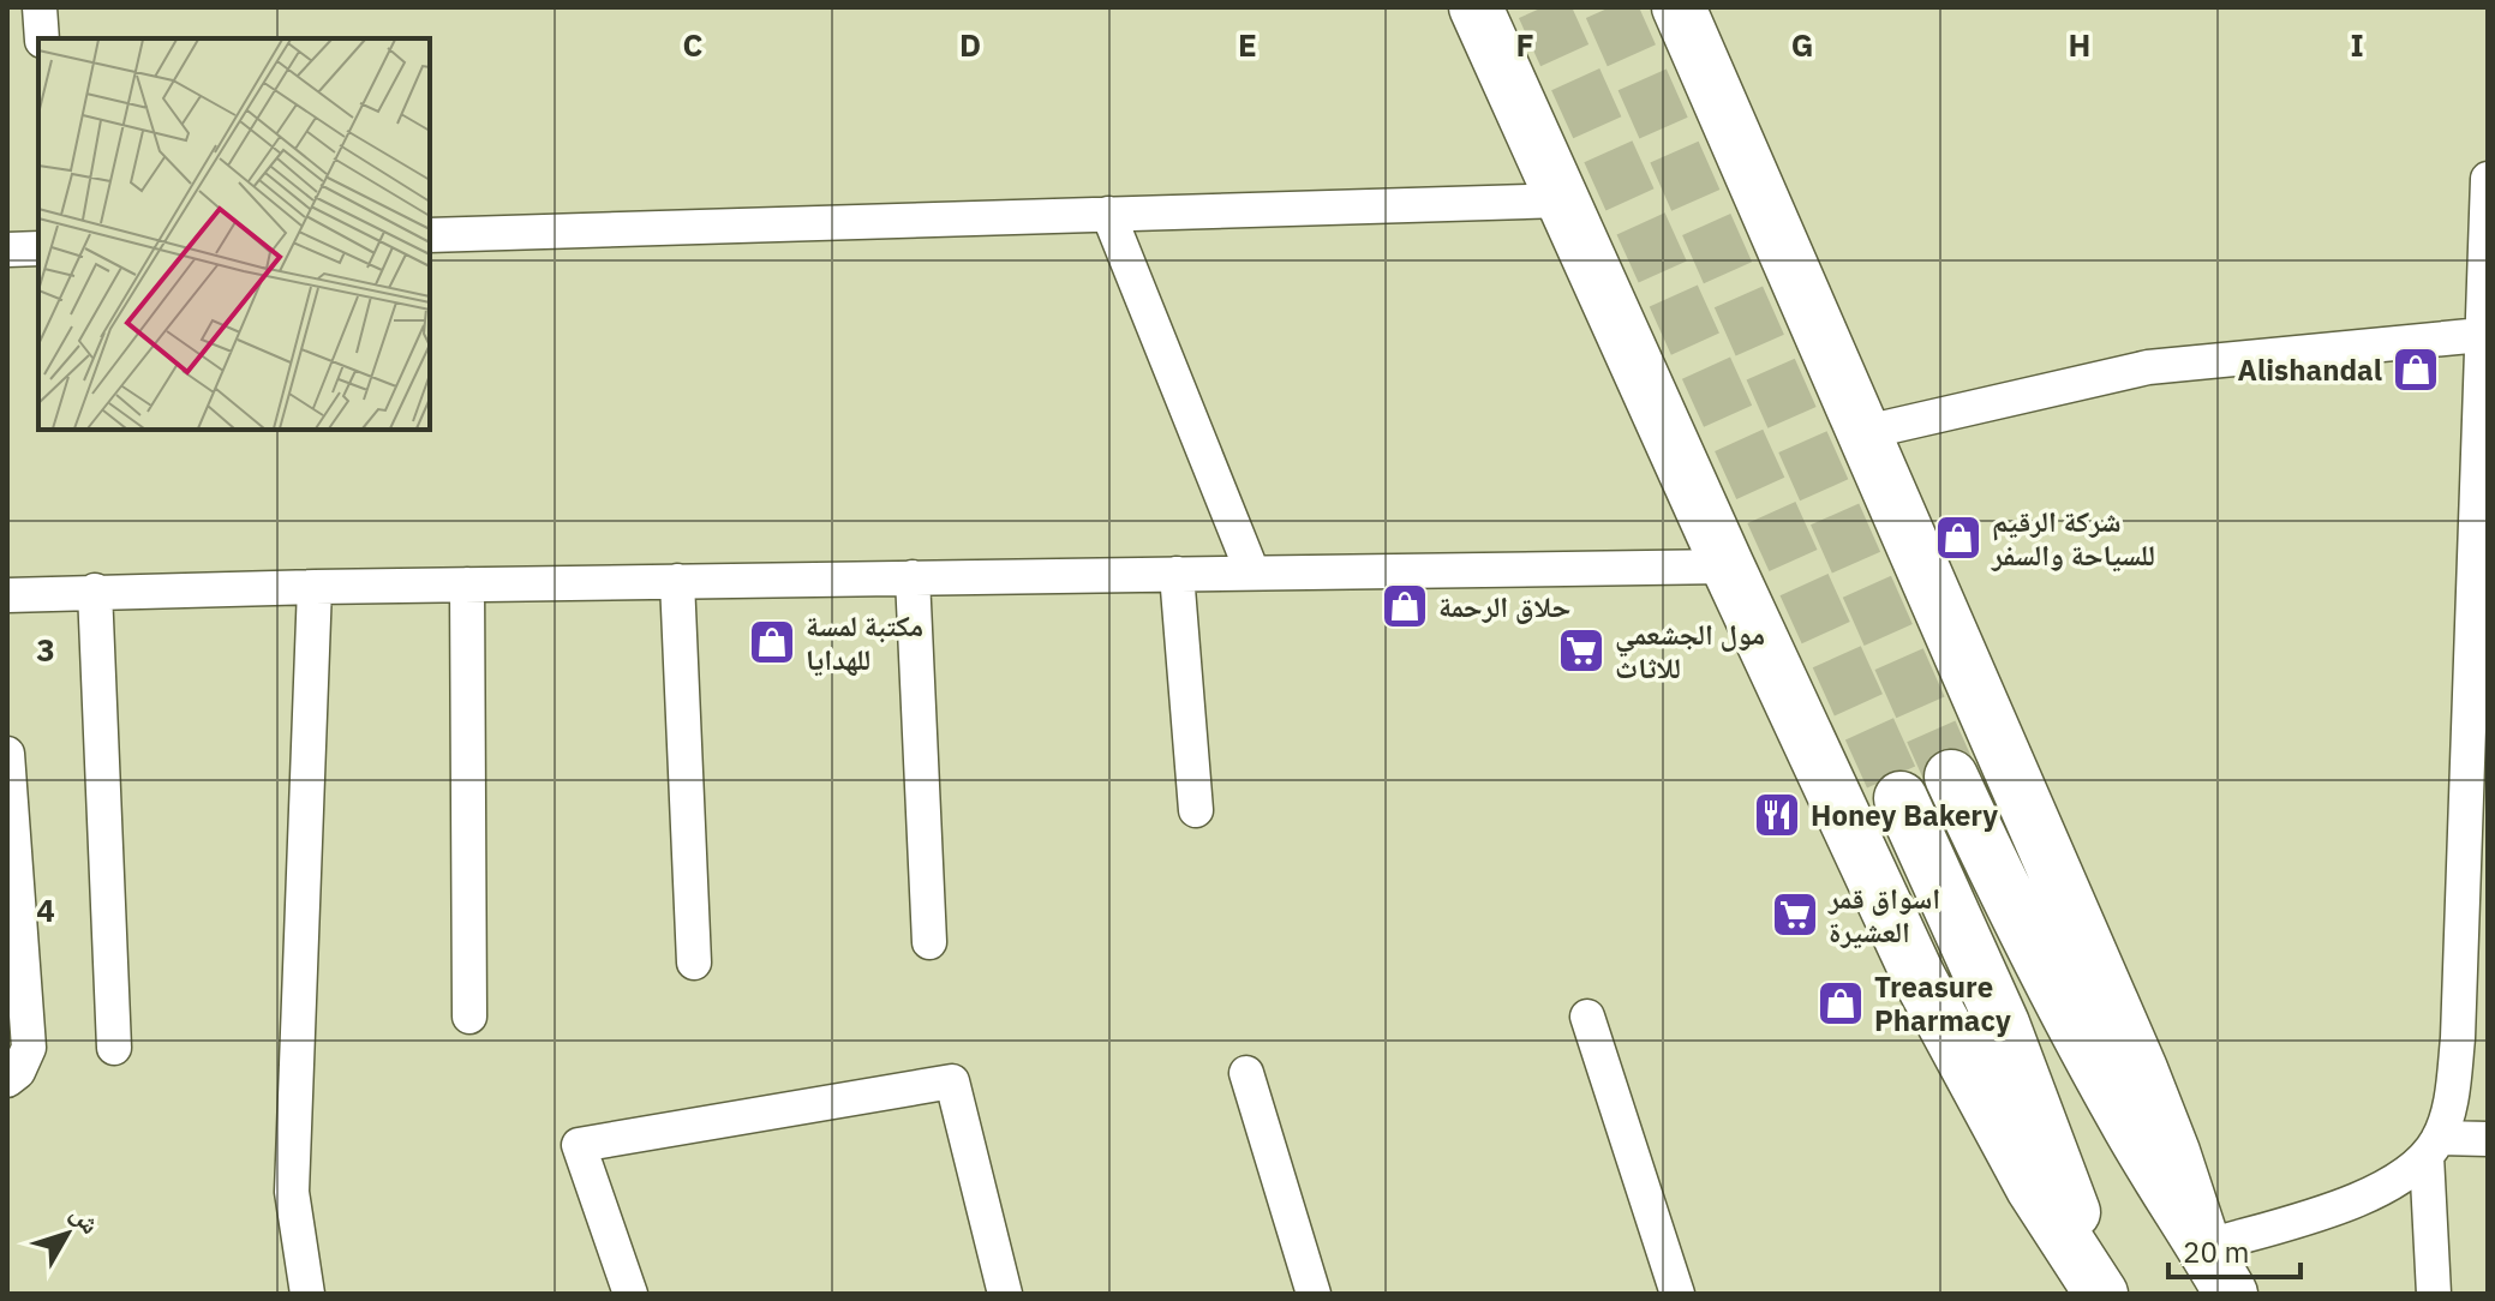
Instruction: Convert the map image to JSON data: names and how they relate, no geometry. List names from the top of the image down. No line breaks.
{"places":{"shop":["Alishandal","شركة الرقيم للسياحة والسفر","حلاق الرحمة","مكتبة لمسة للهدايا","Treasure Pharmacy"],"supermarket":["مول الجشعمي للاثاث","اسواق قمر العشيرة"],"restaurant":["Honey Bakery"]},"scale_bar":"20 m","north":"top right","grid":{"columns":["C","D","E","F","G","H","I"],"rows":["3","4"]}}
